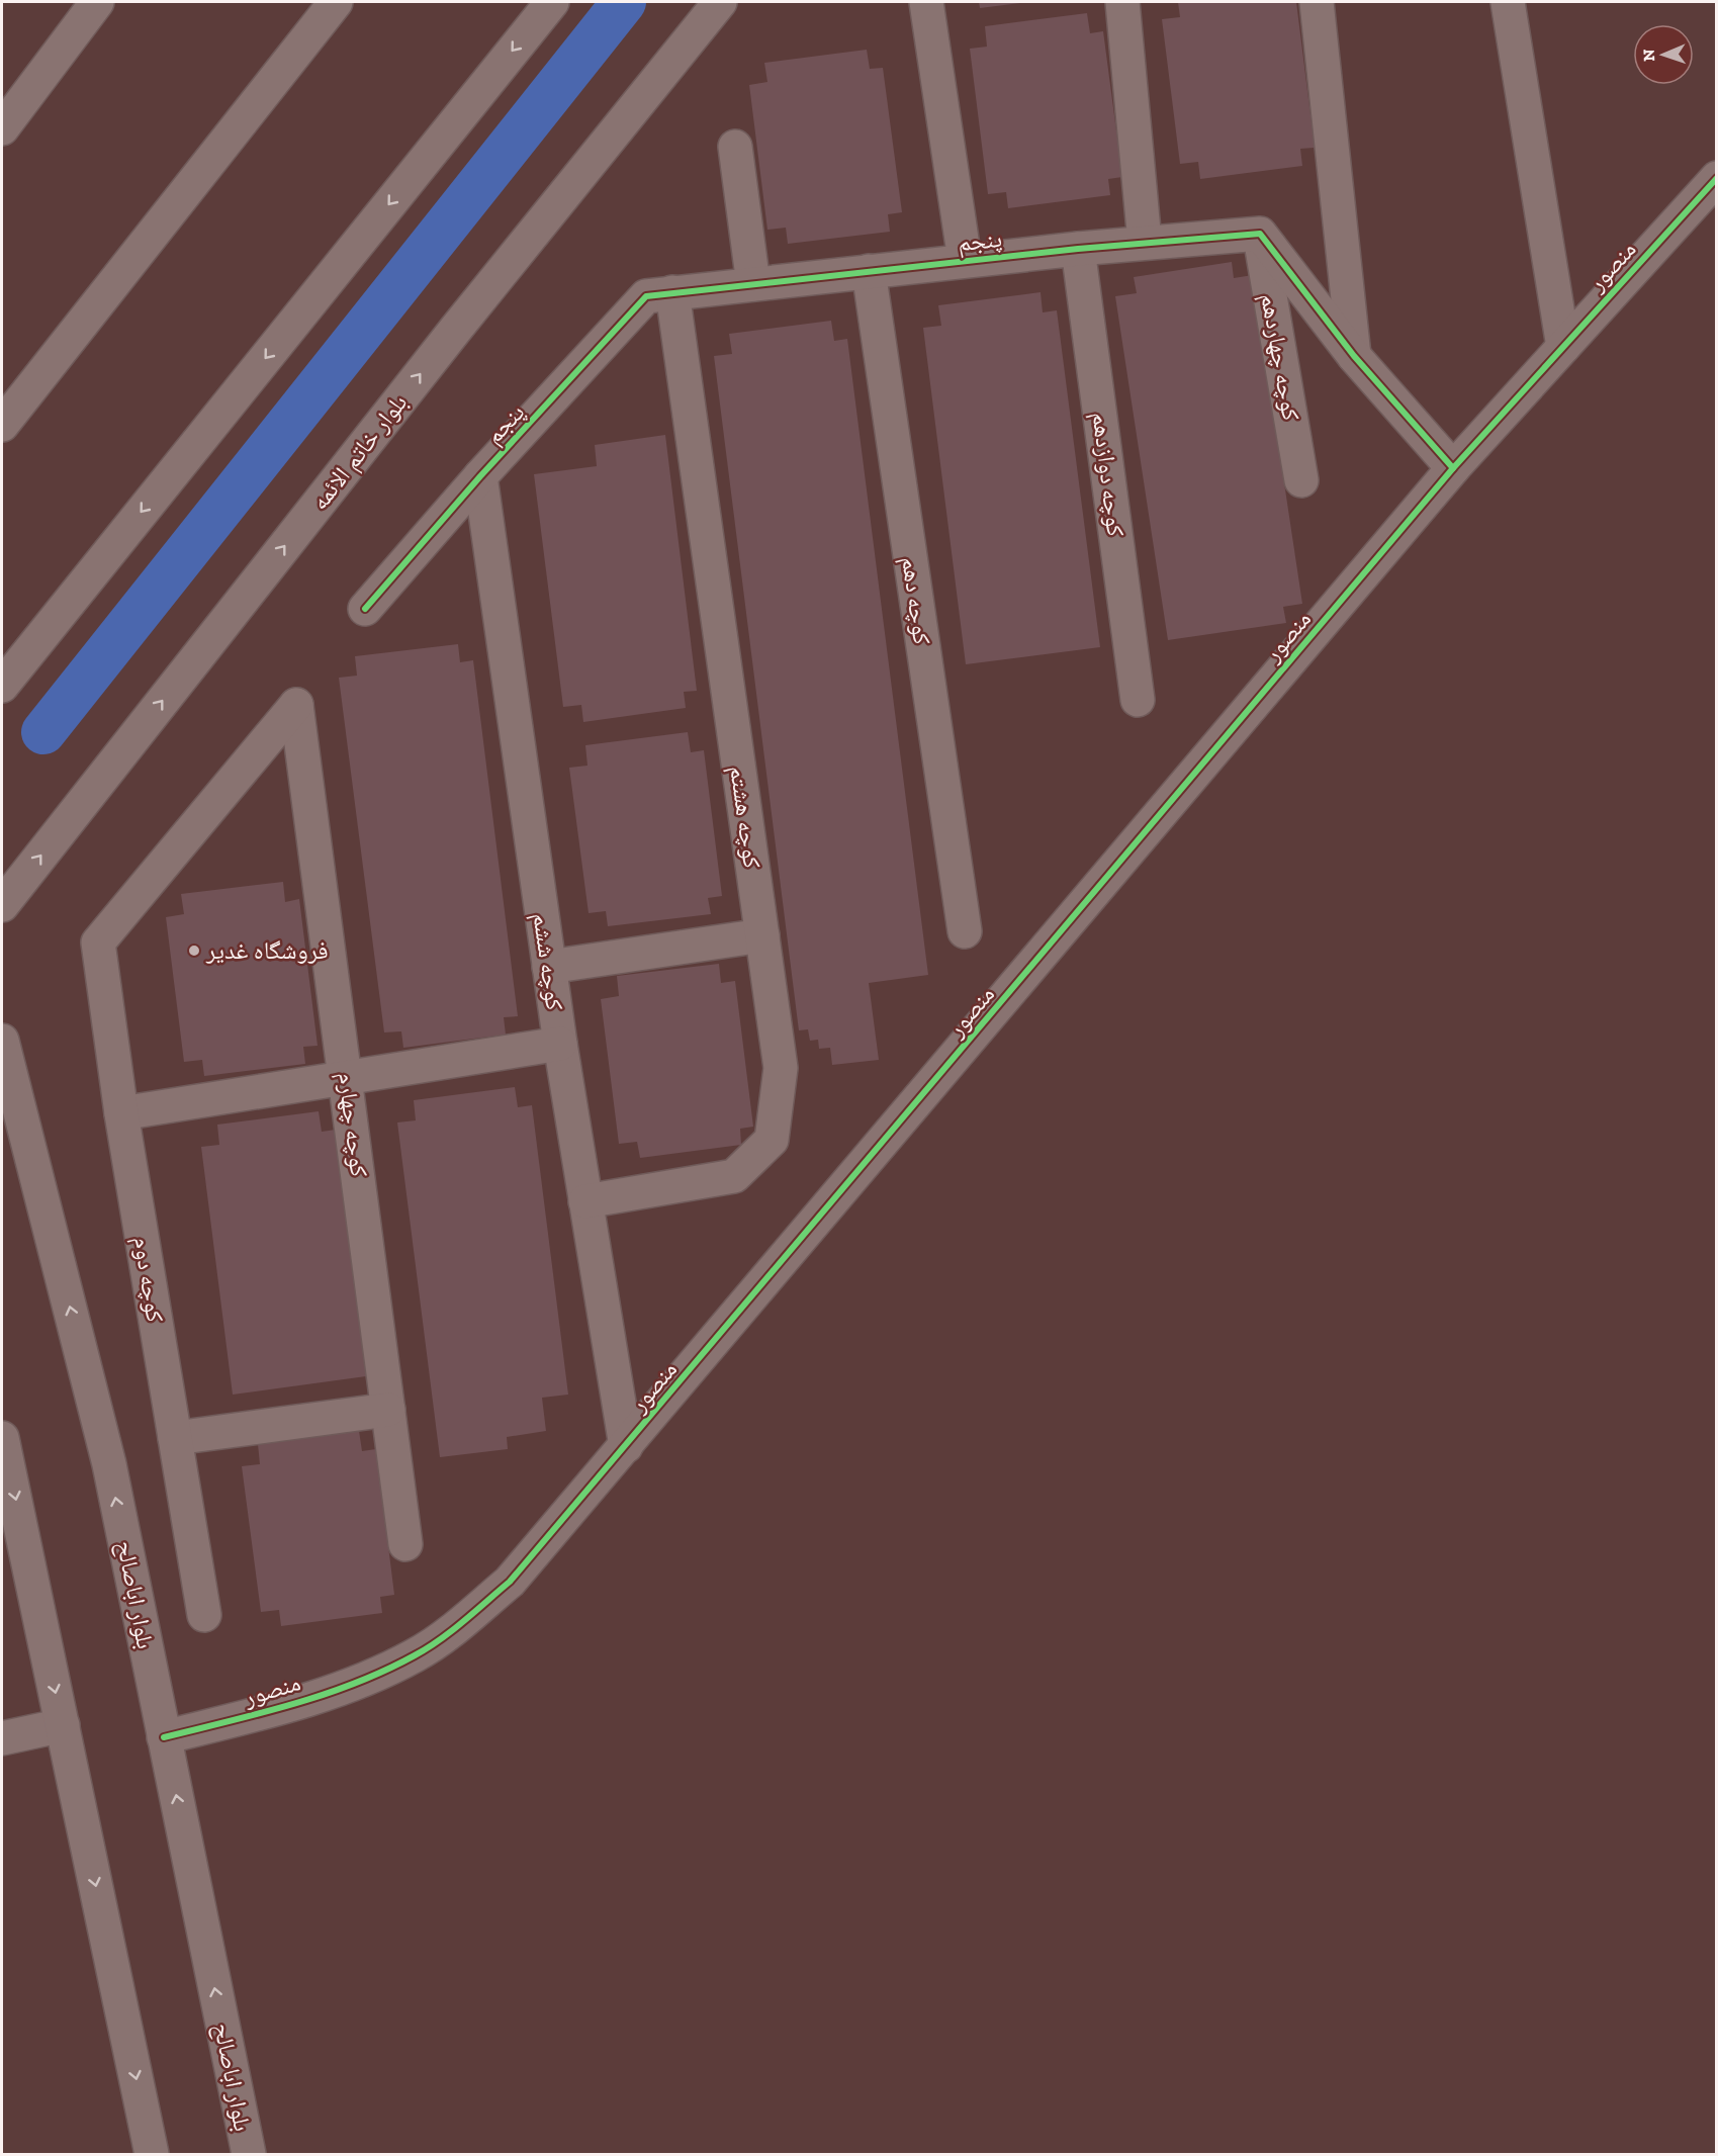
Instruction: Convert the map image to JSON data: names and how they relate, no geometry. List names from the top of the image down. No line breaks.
{"streets":{"street":["پنجم","منصور","کوچه چهاردهم","بلوار خاتم الائمه","کوچه دوازدهم","کوچه دهم","کوچه هشتم","کوچه ششم","کوچه چهارم","کوچه دوم","بلوار اباصالح"]},"crossings":[["پنجم","کوچه چهاردهم"],["پنجم","کوچه دوازدهم"],["پنجم","کوچه دهم"],["پنجم","کوچه هشتم"],["پنجم","کوچه ششم"],["منصور","کوچه ششم"],["منصور","بلوار اباصالح"],["کوچه هشتم","کوچه ششم"],["کوچه چهارم","کوچه دوم"]],"places":["فروشگاه غدیر"],"north":"left"}
